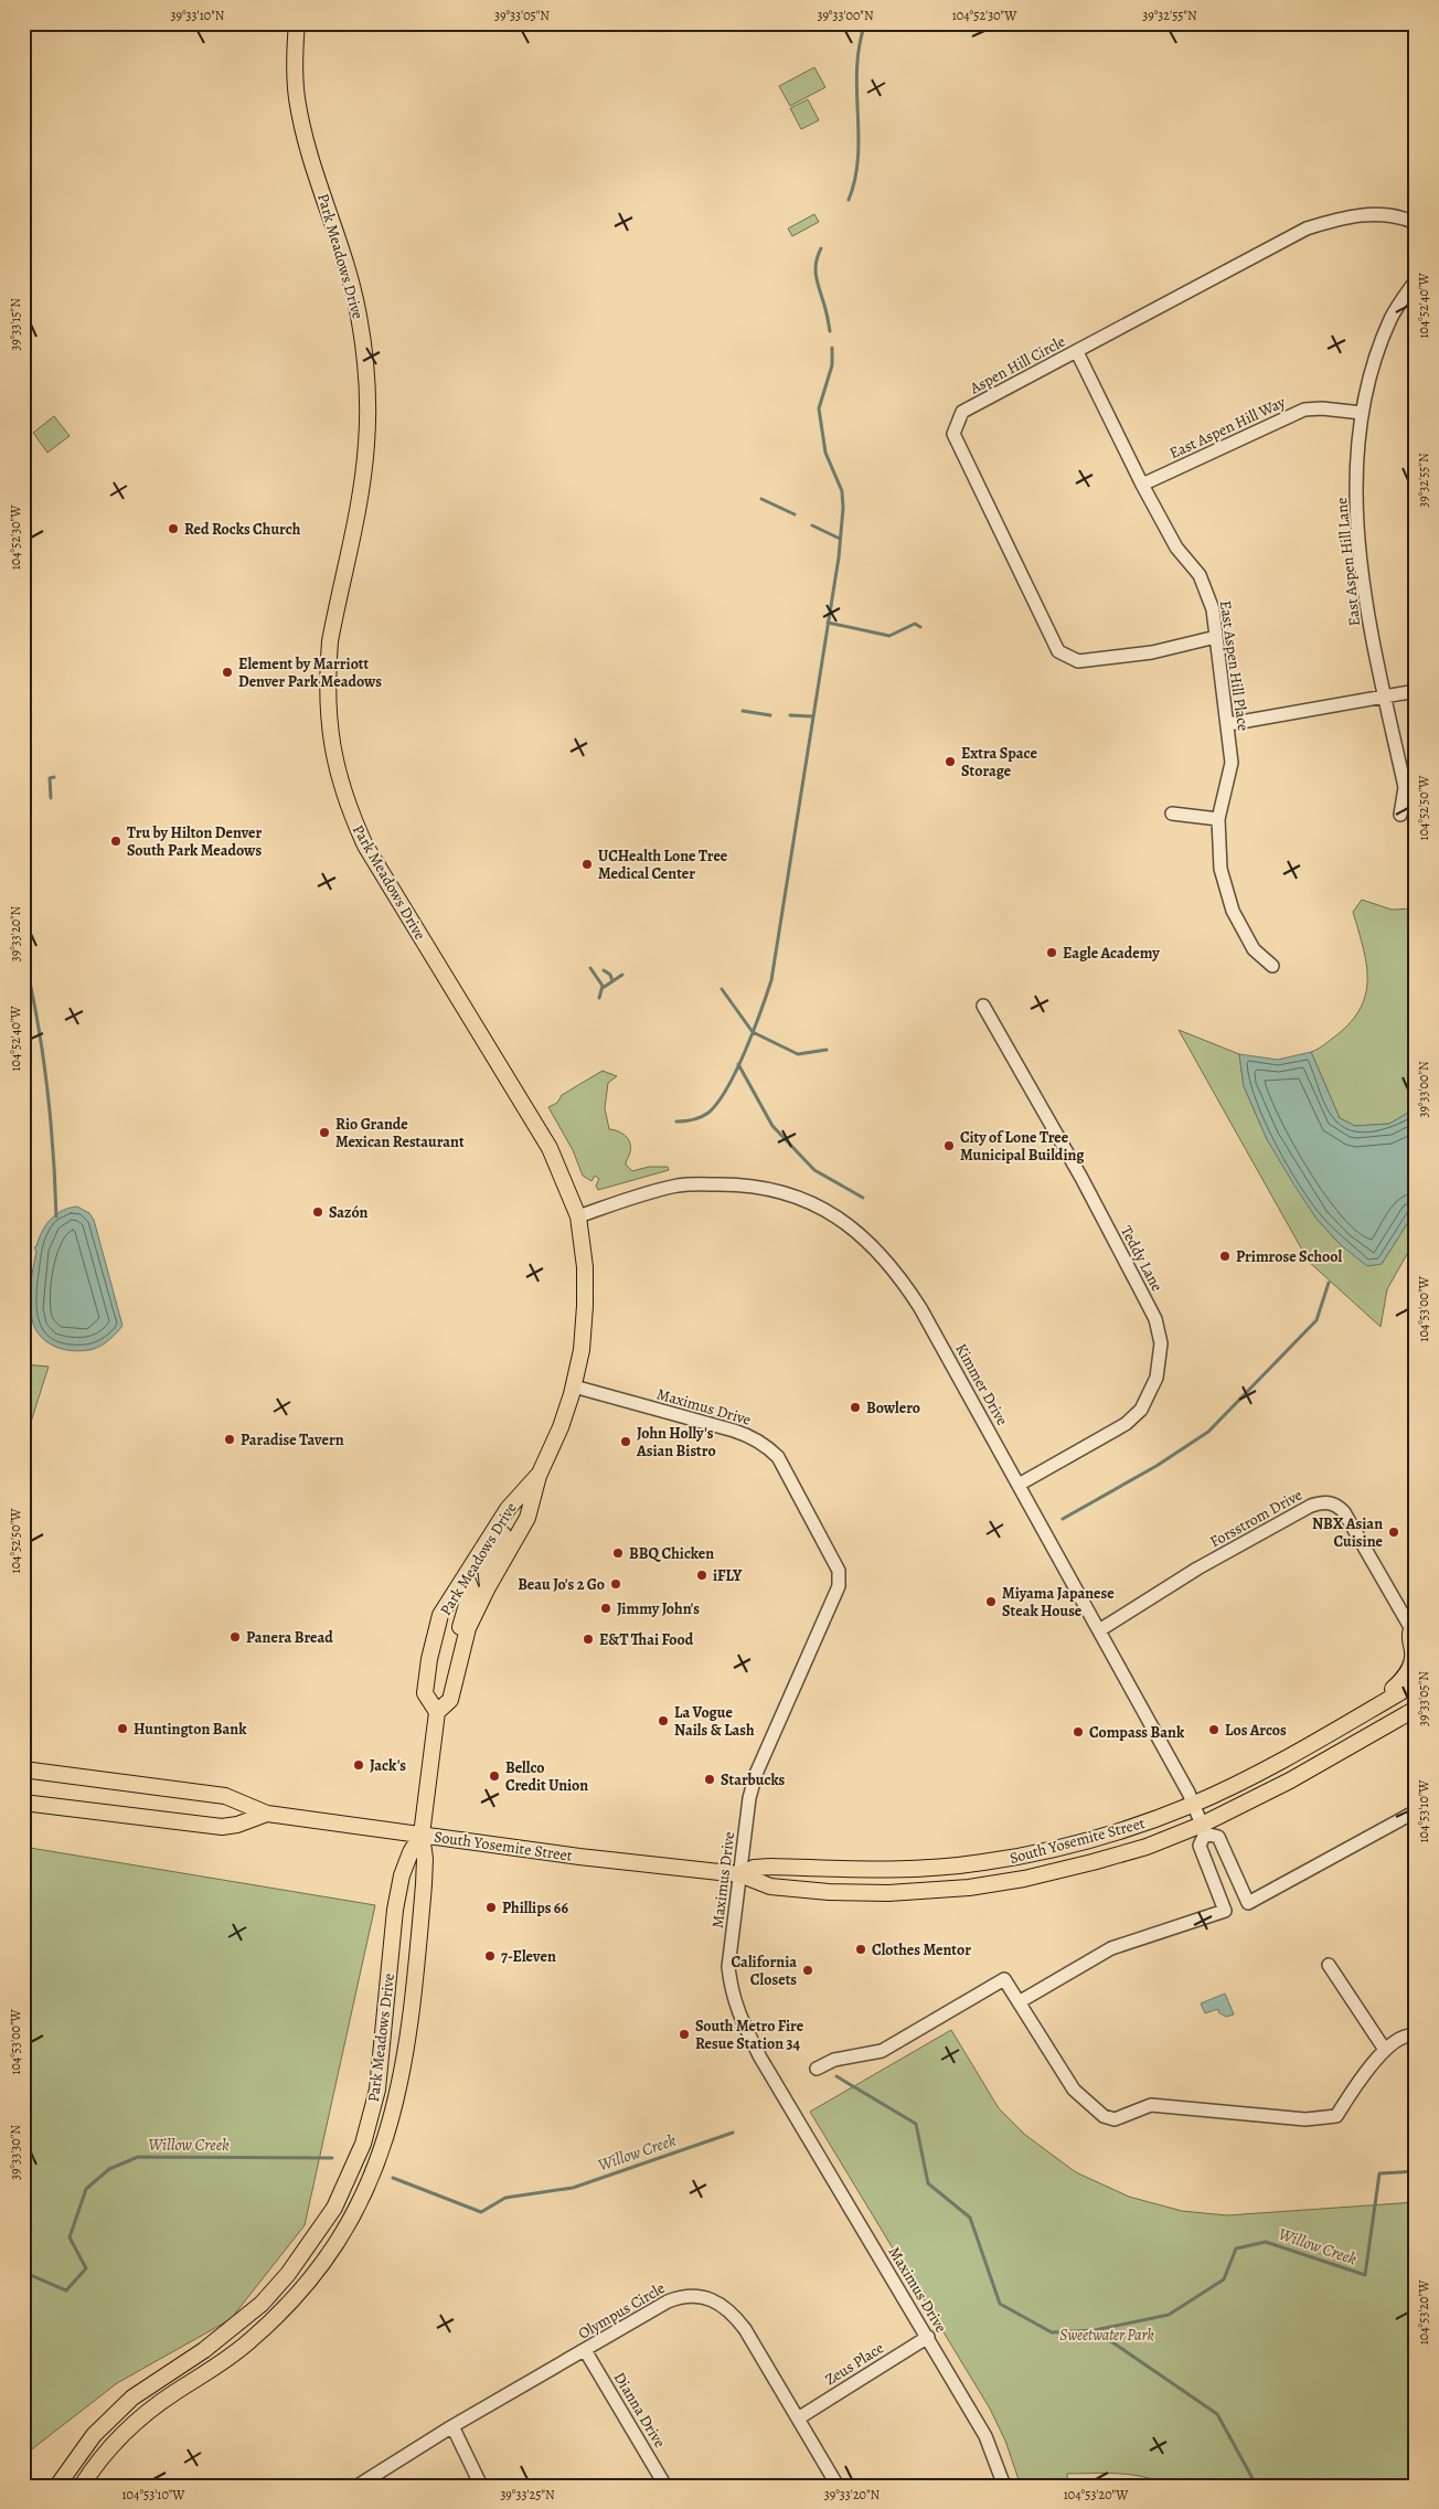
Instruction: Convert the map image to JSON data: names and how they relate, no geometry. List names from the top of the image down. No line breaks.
{"streets":{"main road":["Park Meadows Drive","South Yosemite Street"],"street":["Aspen Hill Circle","East Aspen Hill Way","East Aspen Hill Lane","East Aspen Hill Place","Teddy Lane","Kimmer Drive","Maximus Drive","Forsstrom Drive","Olympus Circle","Zeus Place","Dianna Drive"]},"crossings":[["Park Meadows Drive","Kimmer Drive"],["Park Meadows Drive","Maximus Drive"],["Park Meadows Drive","South Yosemite Street"],["Aspen Hill Circle","East Aspen Hill Place"],["East Aspen Hill Way","East Aspen Hill Lane"],["East Aspen Hill Way","East Aspen Hill Place"],["Teddy Lane","Kimmer Drive"],["Kimmer Drive","Forsstrom Drive"],["Kimmer Drive","South Yosemite Street"],["Maximus Drive","South Yosemite Street"],["Maximus Drive","Zeus Place"],["Olympus Circle","Zeus Place"],["Olympus Circle","Dianna Drive"]],"water":["Willow Creek"],"parks":["Sweetwater Park"],"places":["Red Rocks Church","Element by Marriott Denver Park Meadows","Extra Space Storage","Tru by Hilton Denver South Park Meadows","UCHealth Lone Tree Medical Center","Eagle Academy","Rio Grande Mexican Restaurant","City of Lone Tree Municipal Building","Sazón","Primrose School","Bowlero","Paradise Tavern","John Holly's Asian Bistro","NBX Asian Cuisine","BBQ Chicken","iFLY","Beau Jo's 2 Go","Miyama Japanese Steak House","Jimmy John's","Panera Bread","E&T Thai Food","La Vogue Nails & Lash","Huntington Bank","Los Arcos","Compass Bank","Jack's","Bellco Credit Union","Starbucks","Phillips 66","Clothes Mentor","7-Eleven","California Closets","South Metro Fire Resue Station 34"],"coordinates":["39°33'10\"N","39°33'05\"N","39°33'00\"N","104°52'30\"W","39°32'55\"N","104°52'40\"W","39°33'15\"N","104°52'50\"W","39°33'20\"N","104°53'00\"W","104°53'10\"W","39°33'30\"N","104°53'20\"W","39°33'25\"N"]}
